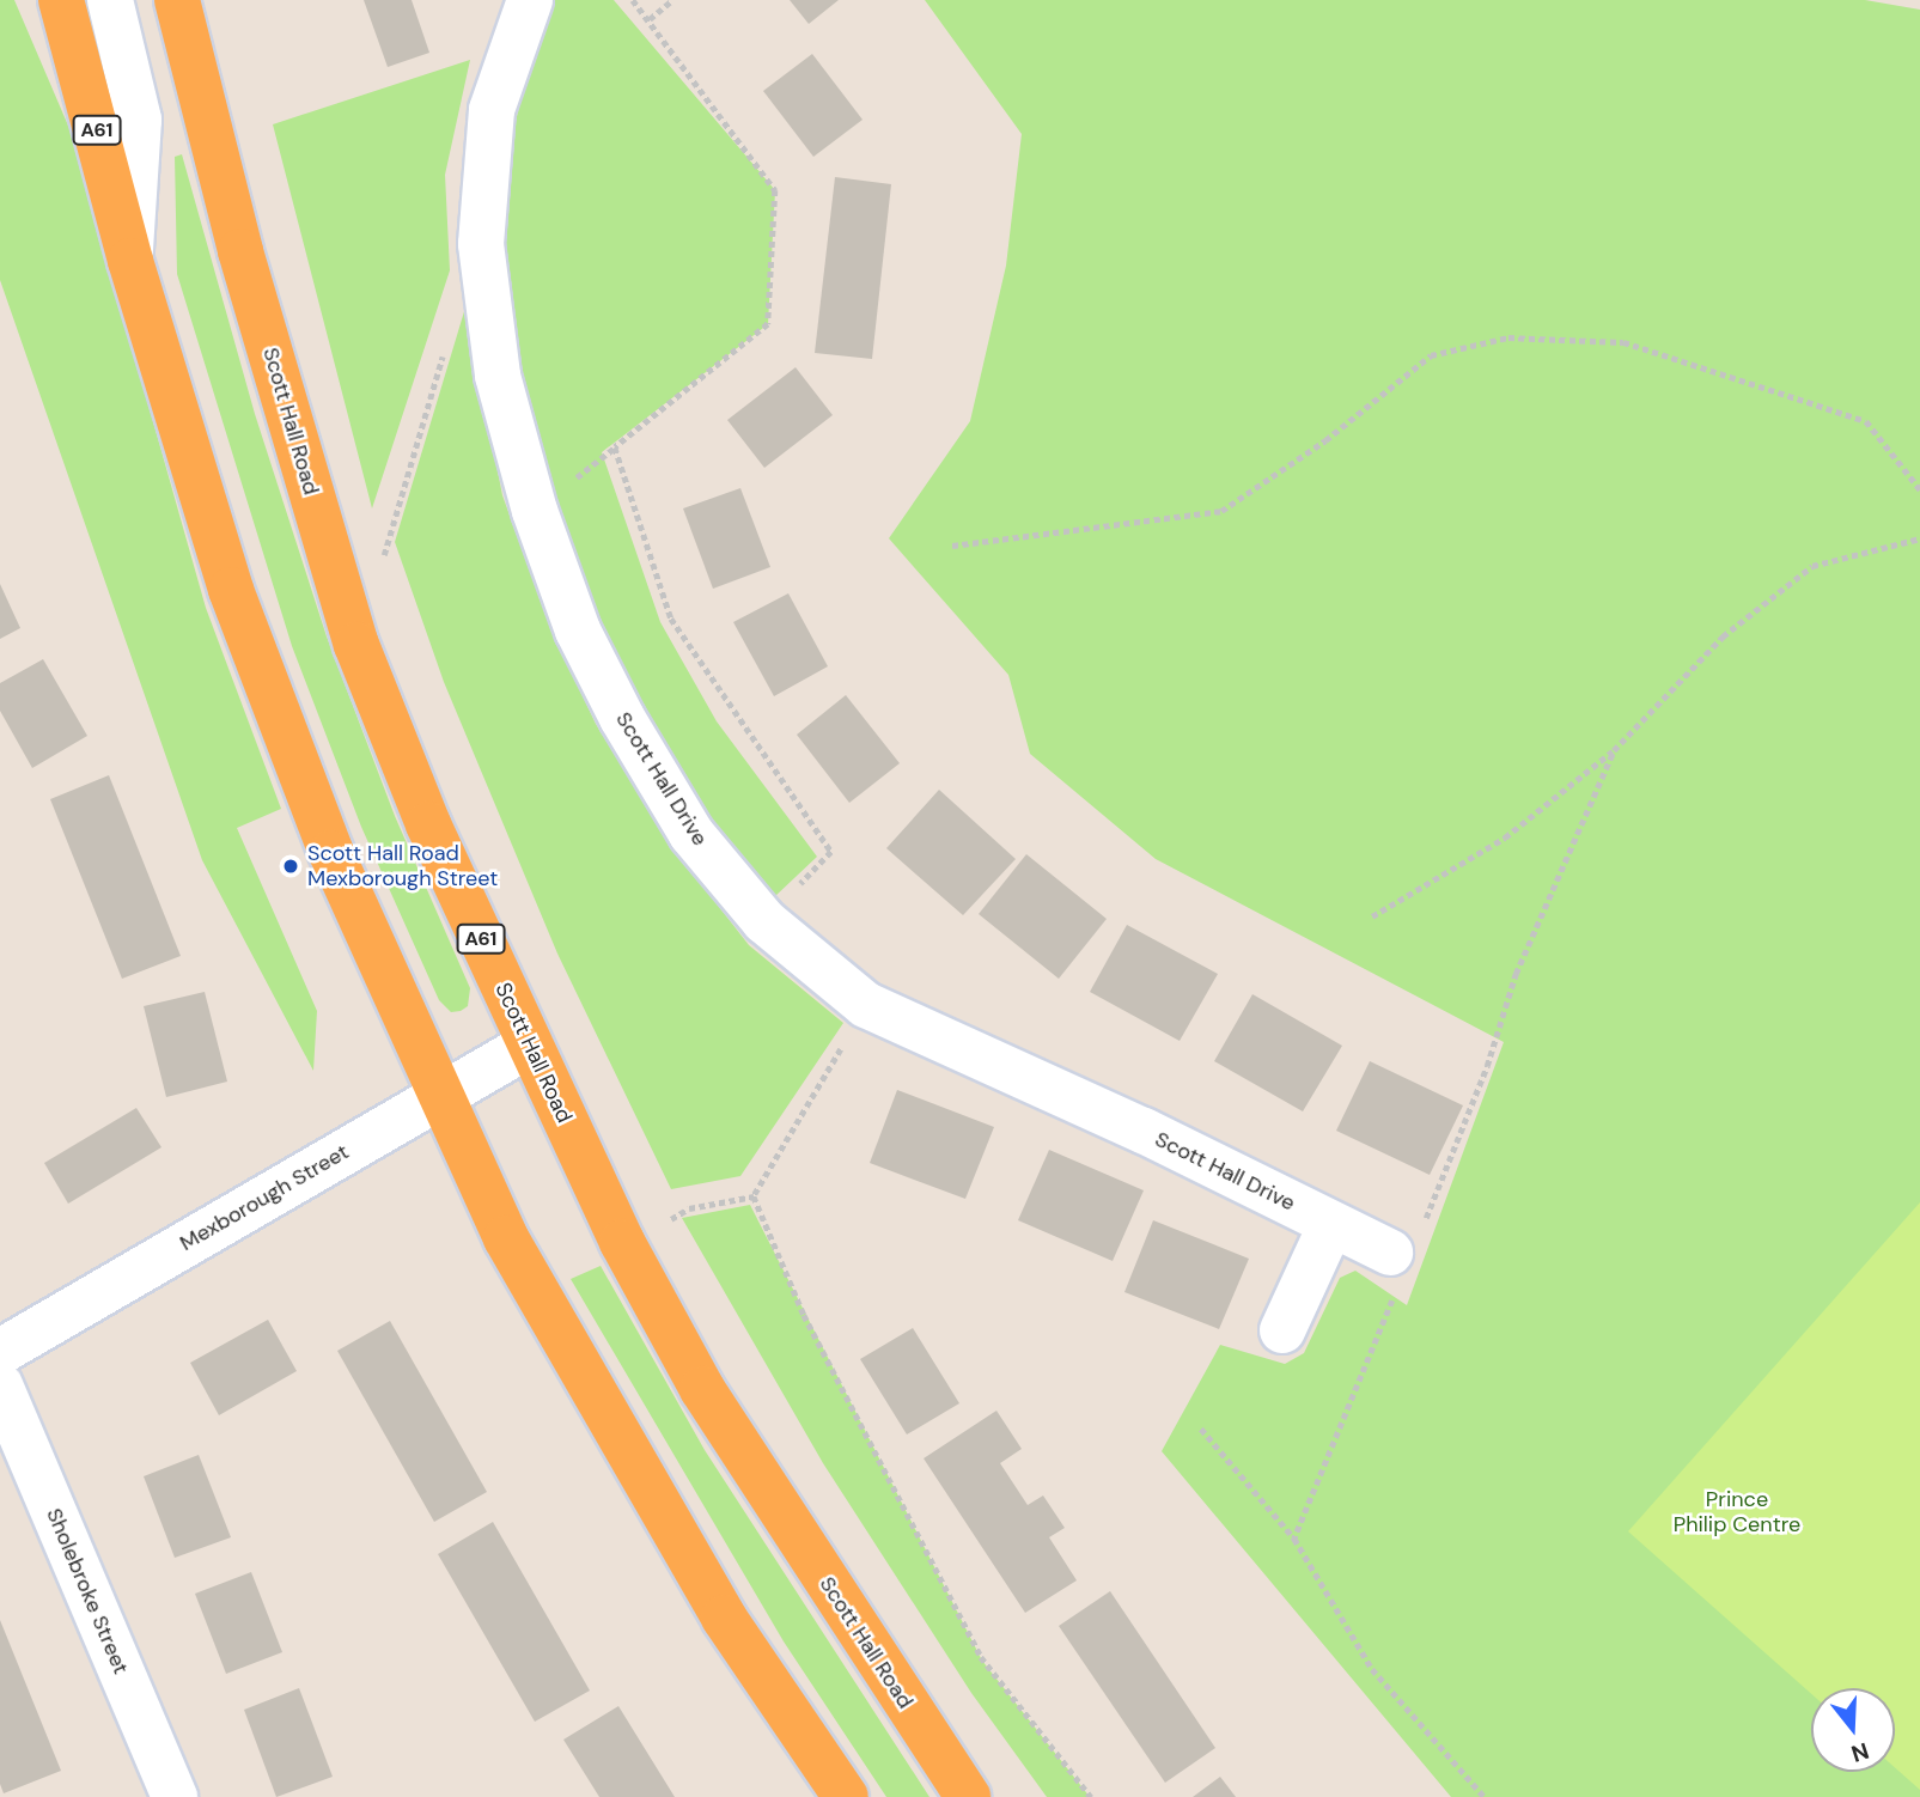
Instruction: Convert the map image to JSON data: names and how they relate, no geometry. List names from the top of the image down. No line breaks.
{"streets":{"highway":["A61","Scott Hall Road"],"street":["Scott Hall Drive","Mexborough Street","Sholebroke Street"]},"crossings":[["A61","Mexborough Street"],["Scott Hall Road","Mexborough Street"]],"parks":["Prince Philip Centre"],"places":["Scott Hall Road Mexborough Street"],"north":"bottom"}
